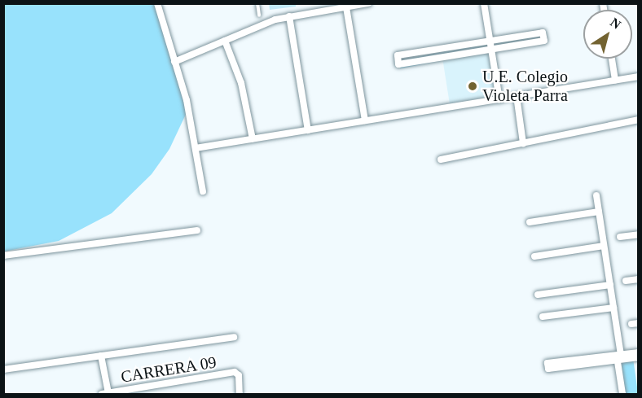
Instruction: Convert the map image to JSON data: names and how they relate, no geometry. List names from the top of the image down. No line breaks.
{"streets":{"street":["CARRERA 09"]},"places":["U.E. Colegio Violeta Parra"],"north":"top right"}
